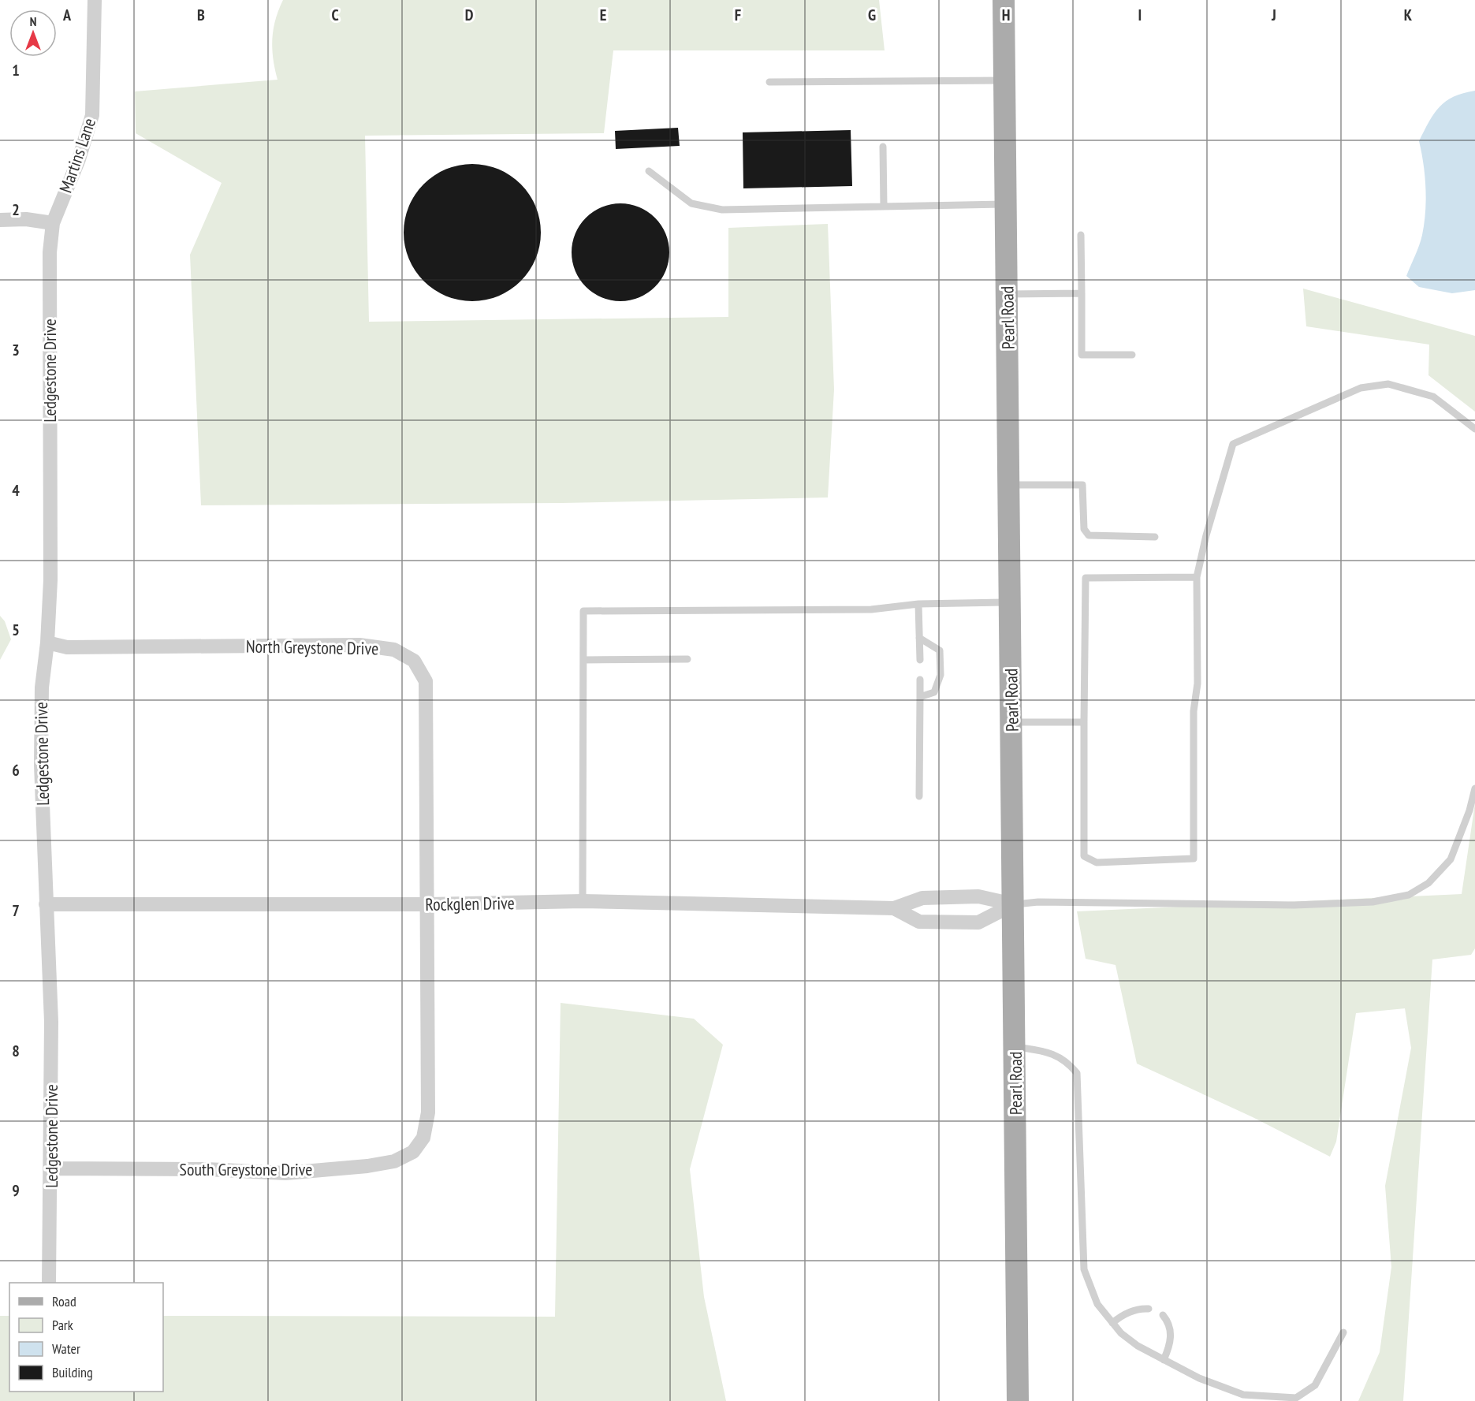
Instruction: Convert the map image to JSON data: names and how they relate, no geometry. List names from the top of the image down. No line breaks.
{"streets":{"main road":["Pearl Road"],"street":["Martins Lane","Ledgestone Drive","North Greystone Drive","Rockglen Drive","South Greystone Drive"]},"crossings":[["Martins Lane","Ledgestone Drive"],["Pearl Road","Rockglen Drive"],["Ledgestone Drive","North Greystone Drive"],["Ledgestone Drive","Rockglen Drive"],["Ledgestone Drive","South Greystone Drive"],["North Greystone Drive","Rockglen Drive"],["North Greystone Drive","South Greystone Drive"],["Rockglen Drive","South Greystone Drive"]],"legend":["Road","Park","Water","Building"],"north":"top","grid":{"columns":["A","B","C","D","E","F","G","H","I","J","K"],"rows":["1","2","3","4","5","6","7","8","9"]}}
